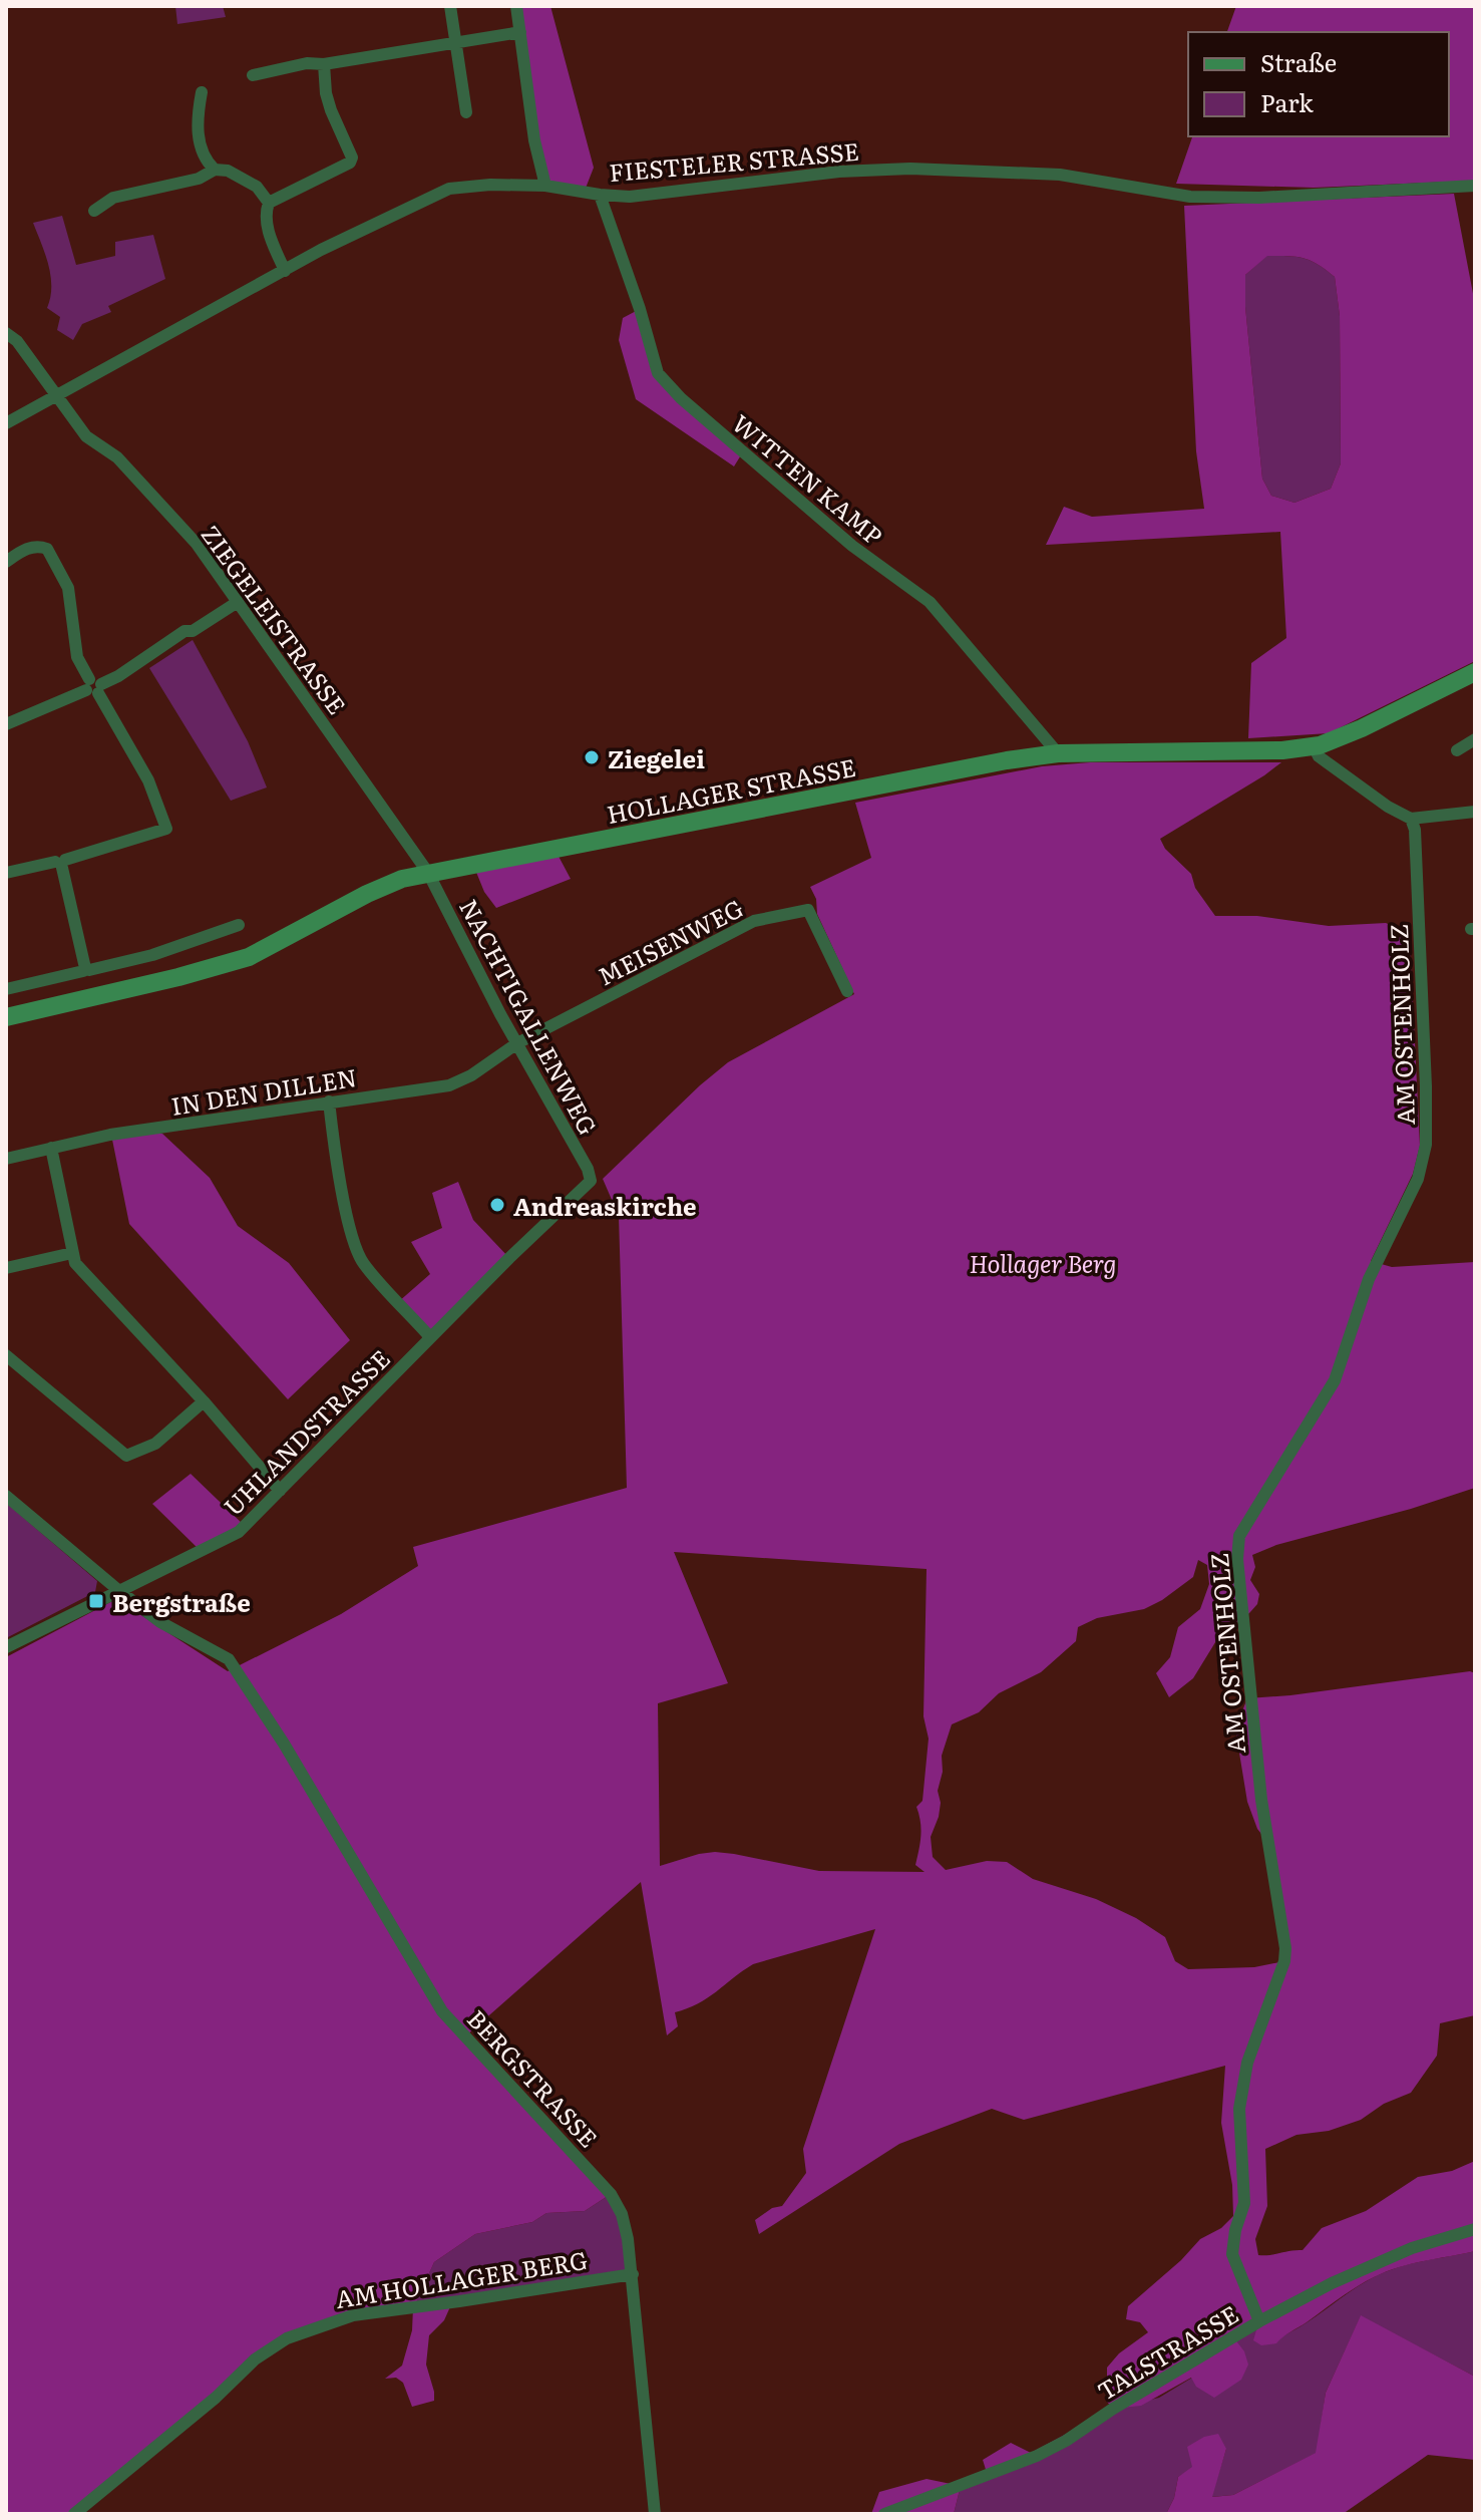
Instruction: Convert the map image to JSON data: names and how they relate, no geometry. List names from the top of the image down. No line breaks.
{"streets":{"main road":["HOLLAGER STRASSE"],"street":["FIESTELER STRASSE","WITTEN KAMP","ZIEGELEISTRASSE","MEISENWEG","NACHTIGALLENWEG","AM OSTENHOLZ","IN DEN DILLEN","UHLANDSTRASSE","BERGSTRASSE","AM HOLLAGER BERG","TALSTRASSE"]},"crossings":[["FIESTELER STRASSE","WITTEN KAMP"],["FIESTELER STRASSE","ZIEGELEISTRASSE"],["WITTEN KAMP","HOLLAGER STRASSE"],["ZIEGELEISTRASSE","HOLLAGER STRASSE"],["ZIEGELEISTRASSE","NACHTIGALLENWEG"],["HOLLAGER STRASSE","NACHTIGALLENWEG"],["MEISENWEG","NACHTIGALLENWEG"],["MEISENWEG","IN DEN DILLEN"],["NACHTIGALLENWEG","IN DEN DILLEN"],["NACHTIGALLENWEG","UHLANDSTRASSE"],["AM OSTENHOLZ","TALSTRASSE"],["UHLANDSTRASSE","BERGSTRASSE"],["BERGSTRASSE","AM HOLLAGER BERG"]],"parks":["Hollager Berg"],"places":{"other":["Ziegelei","Andreaskirche"],"transit":["Bergstraße"]},"legend":["Straße","Park"]}
